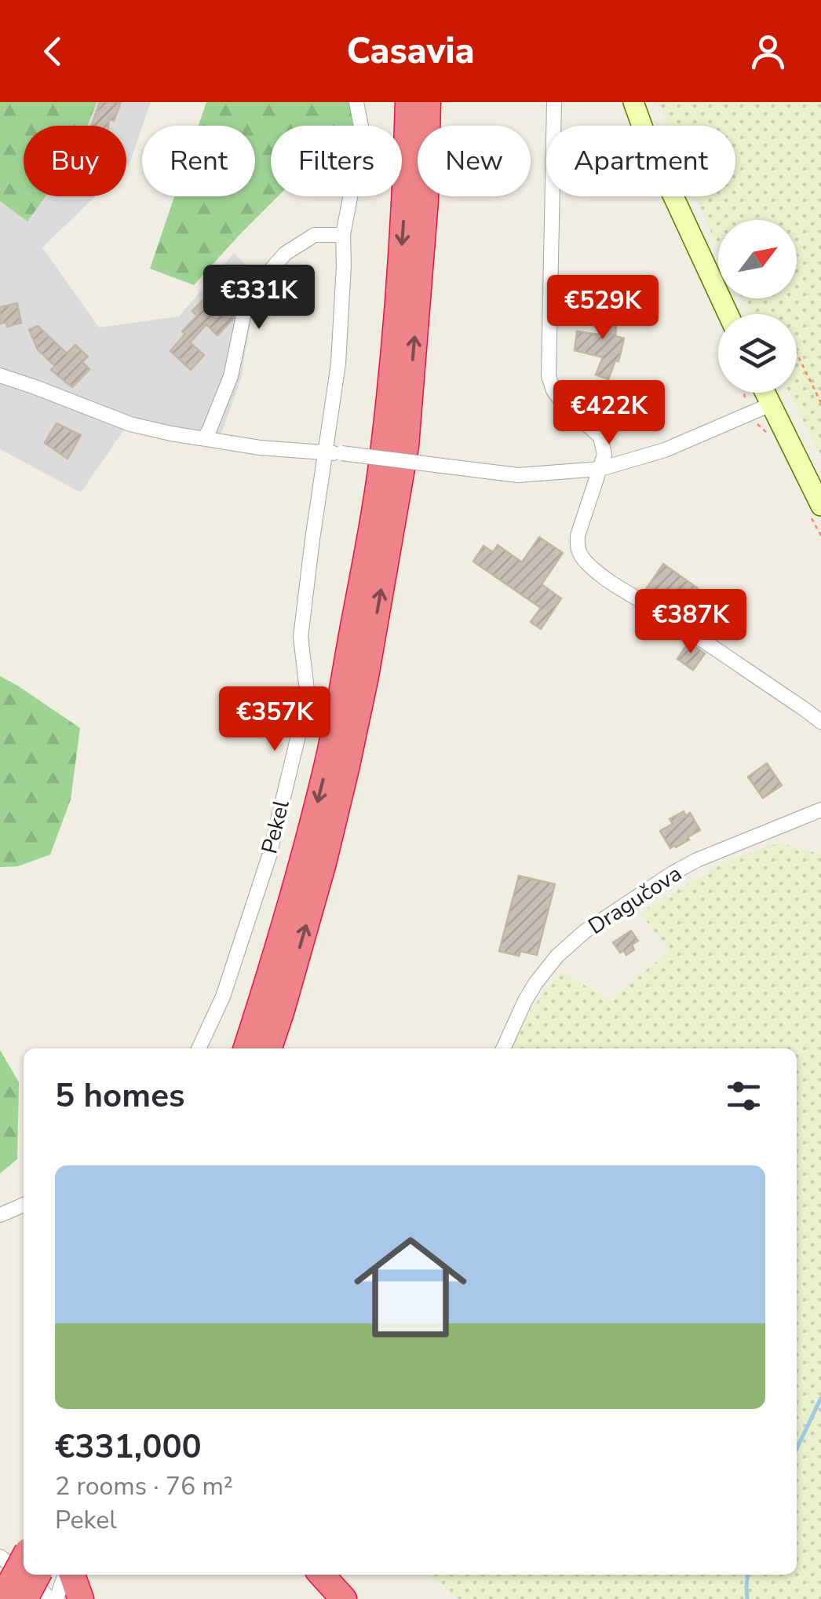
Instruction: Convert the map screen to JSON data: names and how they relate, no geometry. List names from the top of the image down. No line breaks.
{"streets":{"street":["Pekel","Dragučova"]},"north":"top right","page":{"header":"Casavia","chip":["Buy","Rent","Filters","New","Apartment"],"price":["€331K","€529K","€422K","€387K","€357K"],"heading":"5 homes","list":[{"name":"€331,000","note":"2 rooms · 76 m² · Pekel"}]}}
